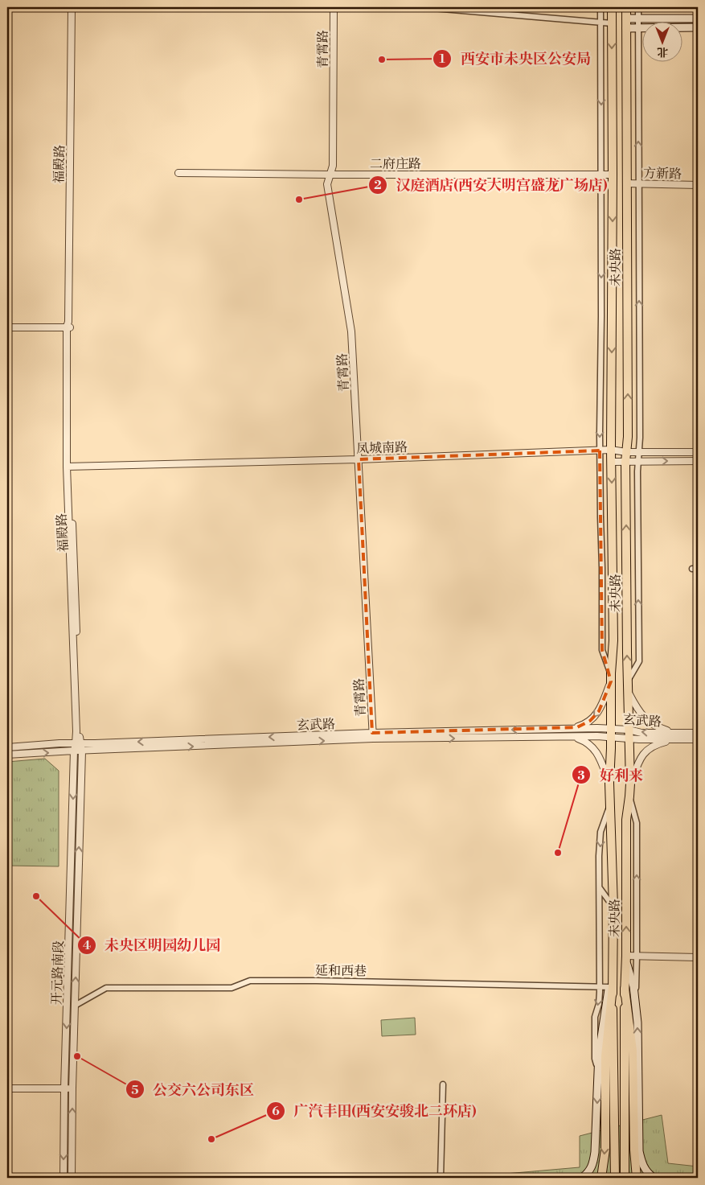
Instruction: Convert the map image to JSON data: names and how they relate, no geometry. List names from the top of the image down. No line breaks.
{"streets":{"main road":["未央路"],"street":["青霄路","二府庄路","福殿路","方新路","凤城南路","玄武路","延和西巷","开元路南段"]},"crossings":[["青霄路","二府庄路"],["青霄路","凤城南路"],["青霄路","玄武路"],["二府庄路","未央路"],["福殿路","凤城南路"],["福殿路","玄武路"],["福殿路","开元路南段"],["方新路","未央路"],["未央路","凤城南路"],["未央路","玄武路"],["未央路","延和西巷"],["玄武路","开元路南段"],["延和西巷","开元路南段"]],"places":["西安市未央区公安局","汉庭酒店(西安大明宫盛龙广场店)","好利来","未央区明园幼儿园","公交六公司东区","广汽丰田(西安安骏北二环店)"],"north":"bottom"}
